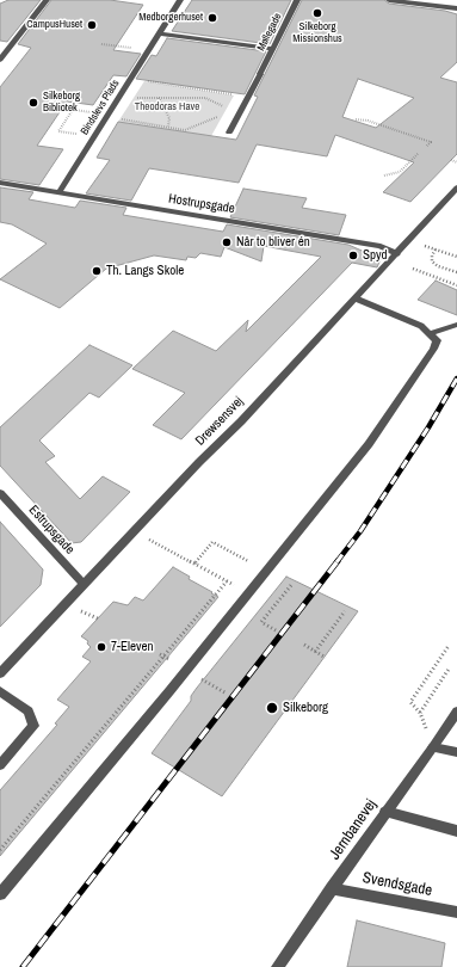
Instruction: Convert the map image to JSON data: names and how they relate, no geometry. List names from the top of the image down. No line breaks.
{"streets":{"street":["Møllegade","Bindslevs Plads","Hostrupsgade","Drewsensvej","Estrupsgade","Jernbanevej","Svendsgade"]},"crossings":[["Bindslevs Plads","Hostrupsgade"],["Hostrupsgade","Drewsensvej"],["Drewsensvej","Estrupsgade"],["Jernbanevej","Svendsgade"]],"parks":["Theodoras Have"],"places":["Silkeborg Missionshus","Medborgerhuset","CampusHuset","Silkeborg Bibliotek","Når to bliver én","Spyd","Th. Langs Skole","7-Eleven","Silkeborg"]}
